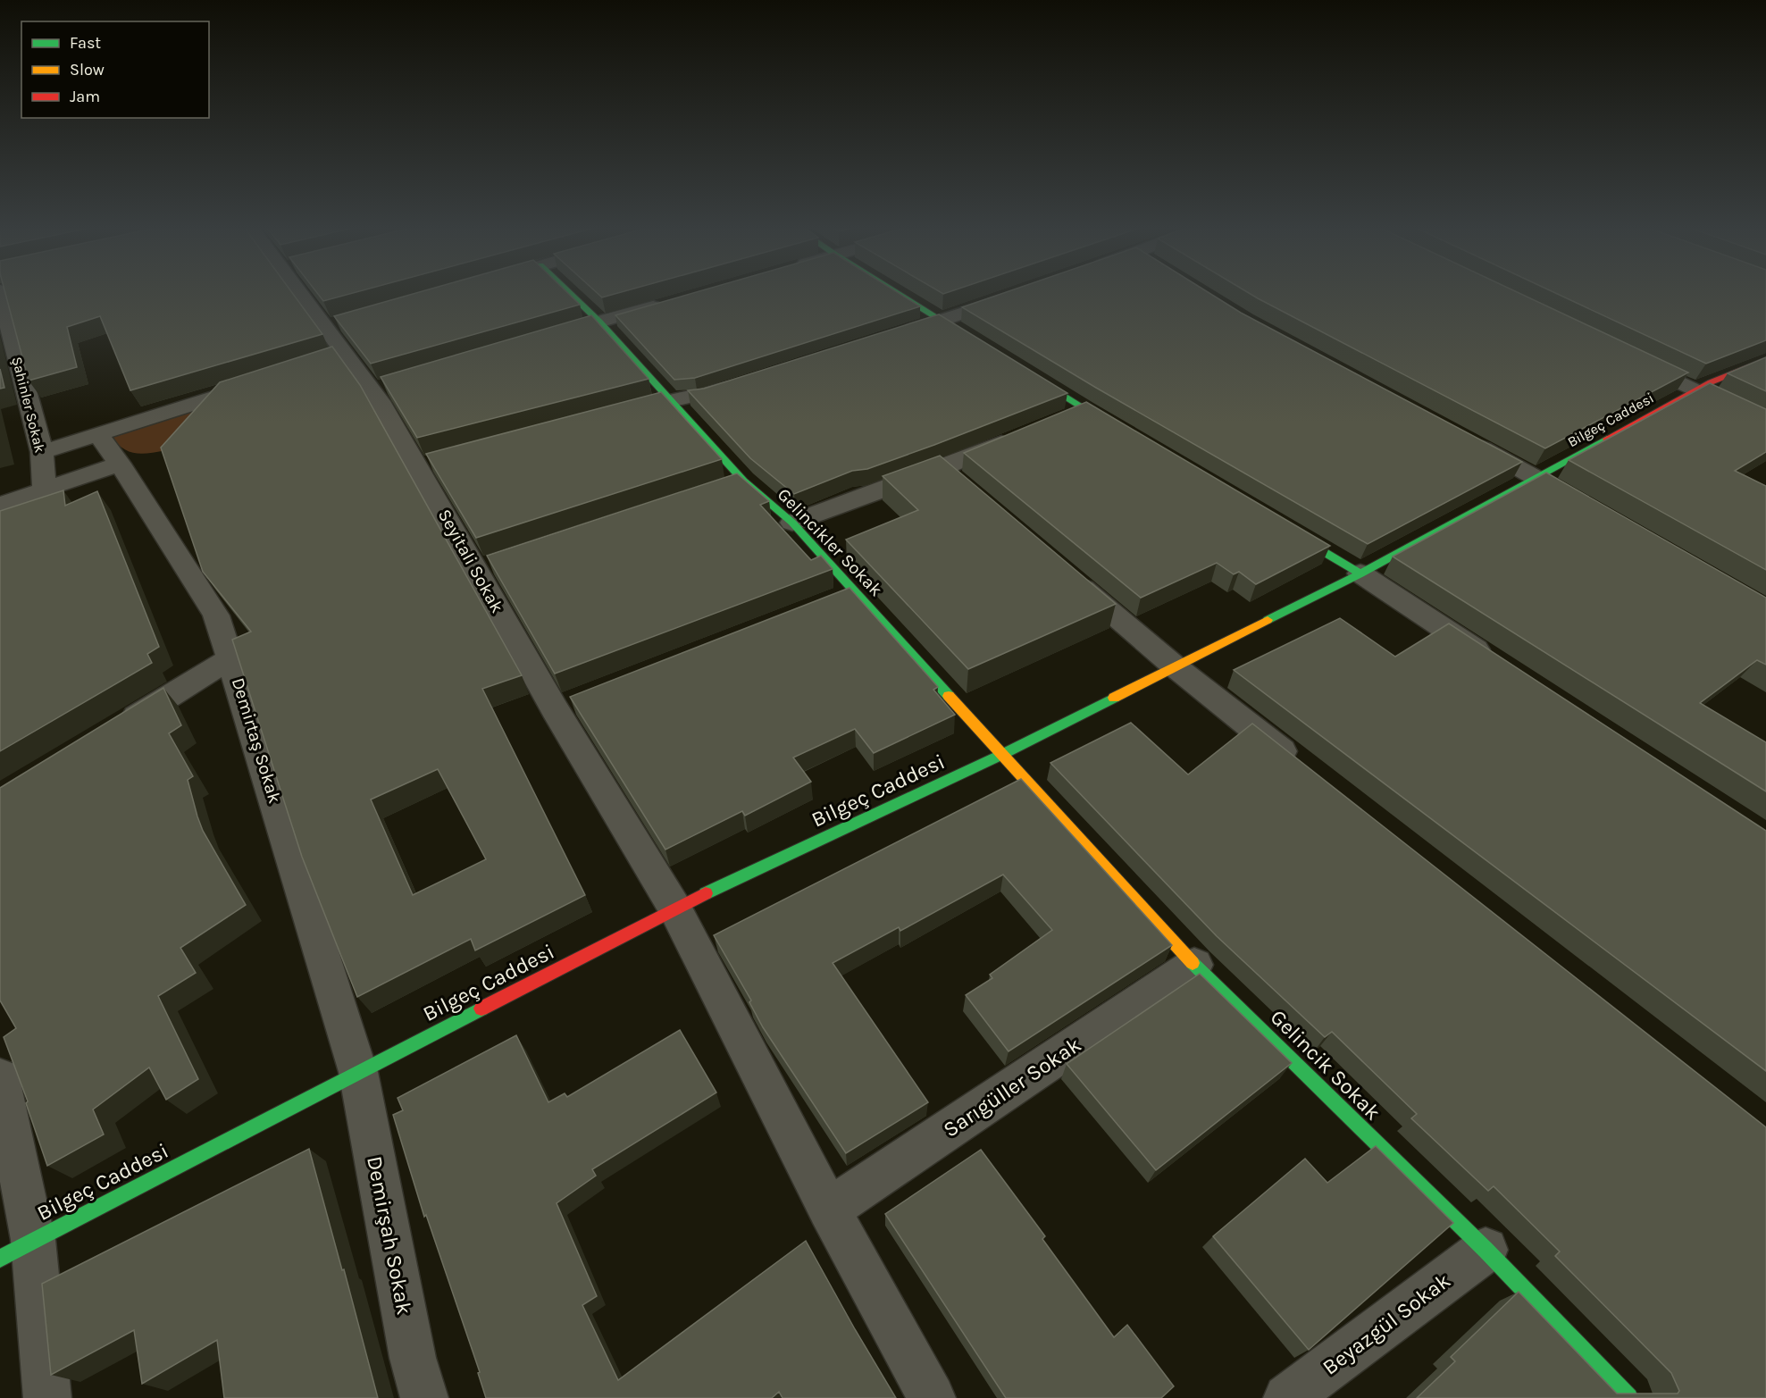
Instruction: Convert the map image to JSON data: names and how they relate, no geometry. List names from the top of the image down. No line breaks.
{"streets":{"street":["Şahinler Sokak","Bilgeç Caddesi","Gelincikler Sokak","Seyitali Sokak","Demirtaş Sokak","Gelincik Sokak","Sarıgüller Sokak","Demirşah Sokak","Beyazgül Sokak"]},"crossings":[["Bilgeç Caddesi","Gelincikler Sokak"],["Bilgeç Caddesi","Seyitali Sokak"],["Bilgeç Caddesi","Demirtaş Sokak"],["Bilgeç Caddesi","Gelincik Sokak"],["Bilgeç Caddesi","Demirşah Sokak"],["Gelincikler Sokak","Gelincik Sokak"],["Seyitali Sokak","Sarıgüller Sokak"],["Demirtaş Sokak","Demirşah Sokak"],["Gelincik Sokak","Sarıgüller Sokak"],["Gelincik Sokak","Beyazgül Sokak"]],"legend":["Fast","Slow","Jam"]}
